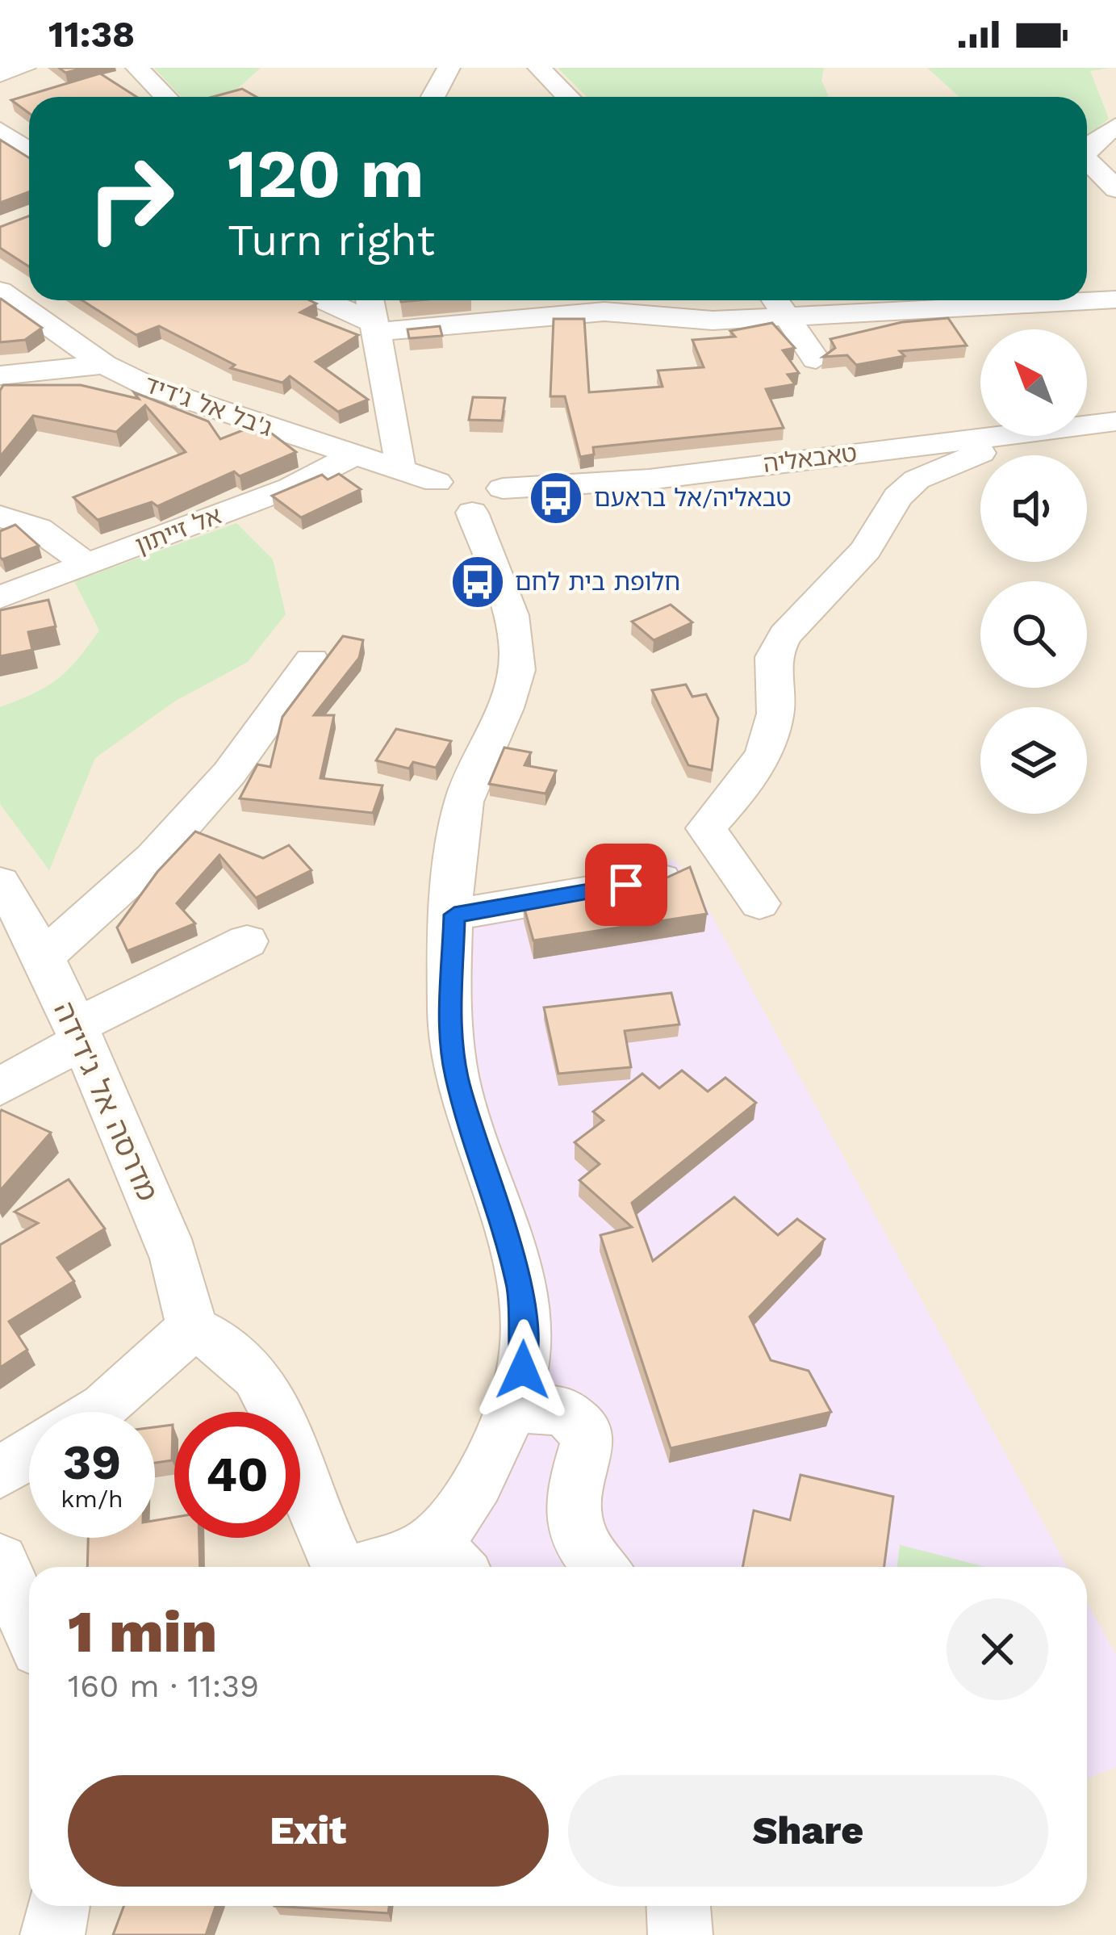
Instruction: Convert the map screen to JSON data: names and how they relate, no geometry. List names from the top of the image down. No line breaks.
{"streets":{"street":["ג'בל אל ג'דיד","טאבאליה","אל זייתון","מדרסה אל ג'דידה"]},"crossings":[["ג'בל אל ג'דיד","טאבאליה"],["ג'בל אל ג'דיד","אל זייתון"]],"places":{"bus stop":["טבאליה/אל בראעם","חלופת בית לחם"]},"north":"top left","page":{"status":"11:38","turn":["120 m","Turn right"],"speed":"39 km/h","limit":"40","heading":["1 min","160 m · 11:39"],"buttons":["Exit","Share"]}}
